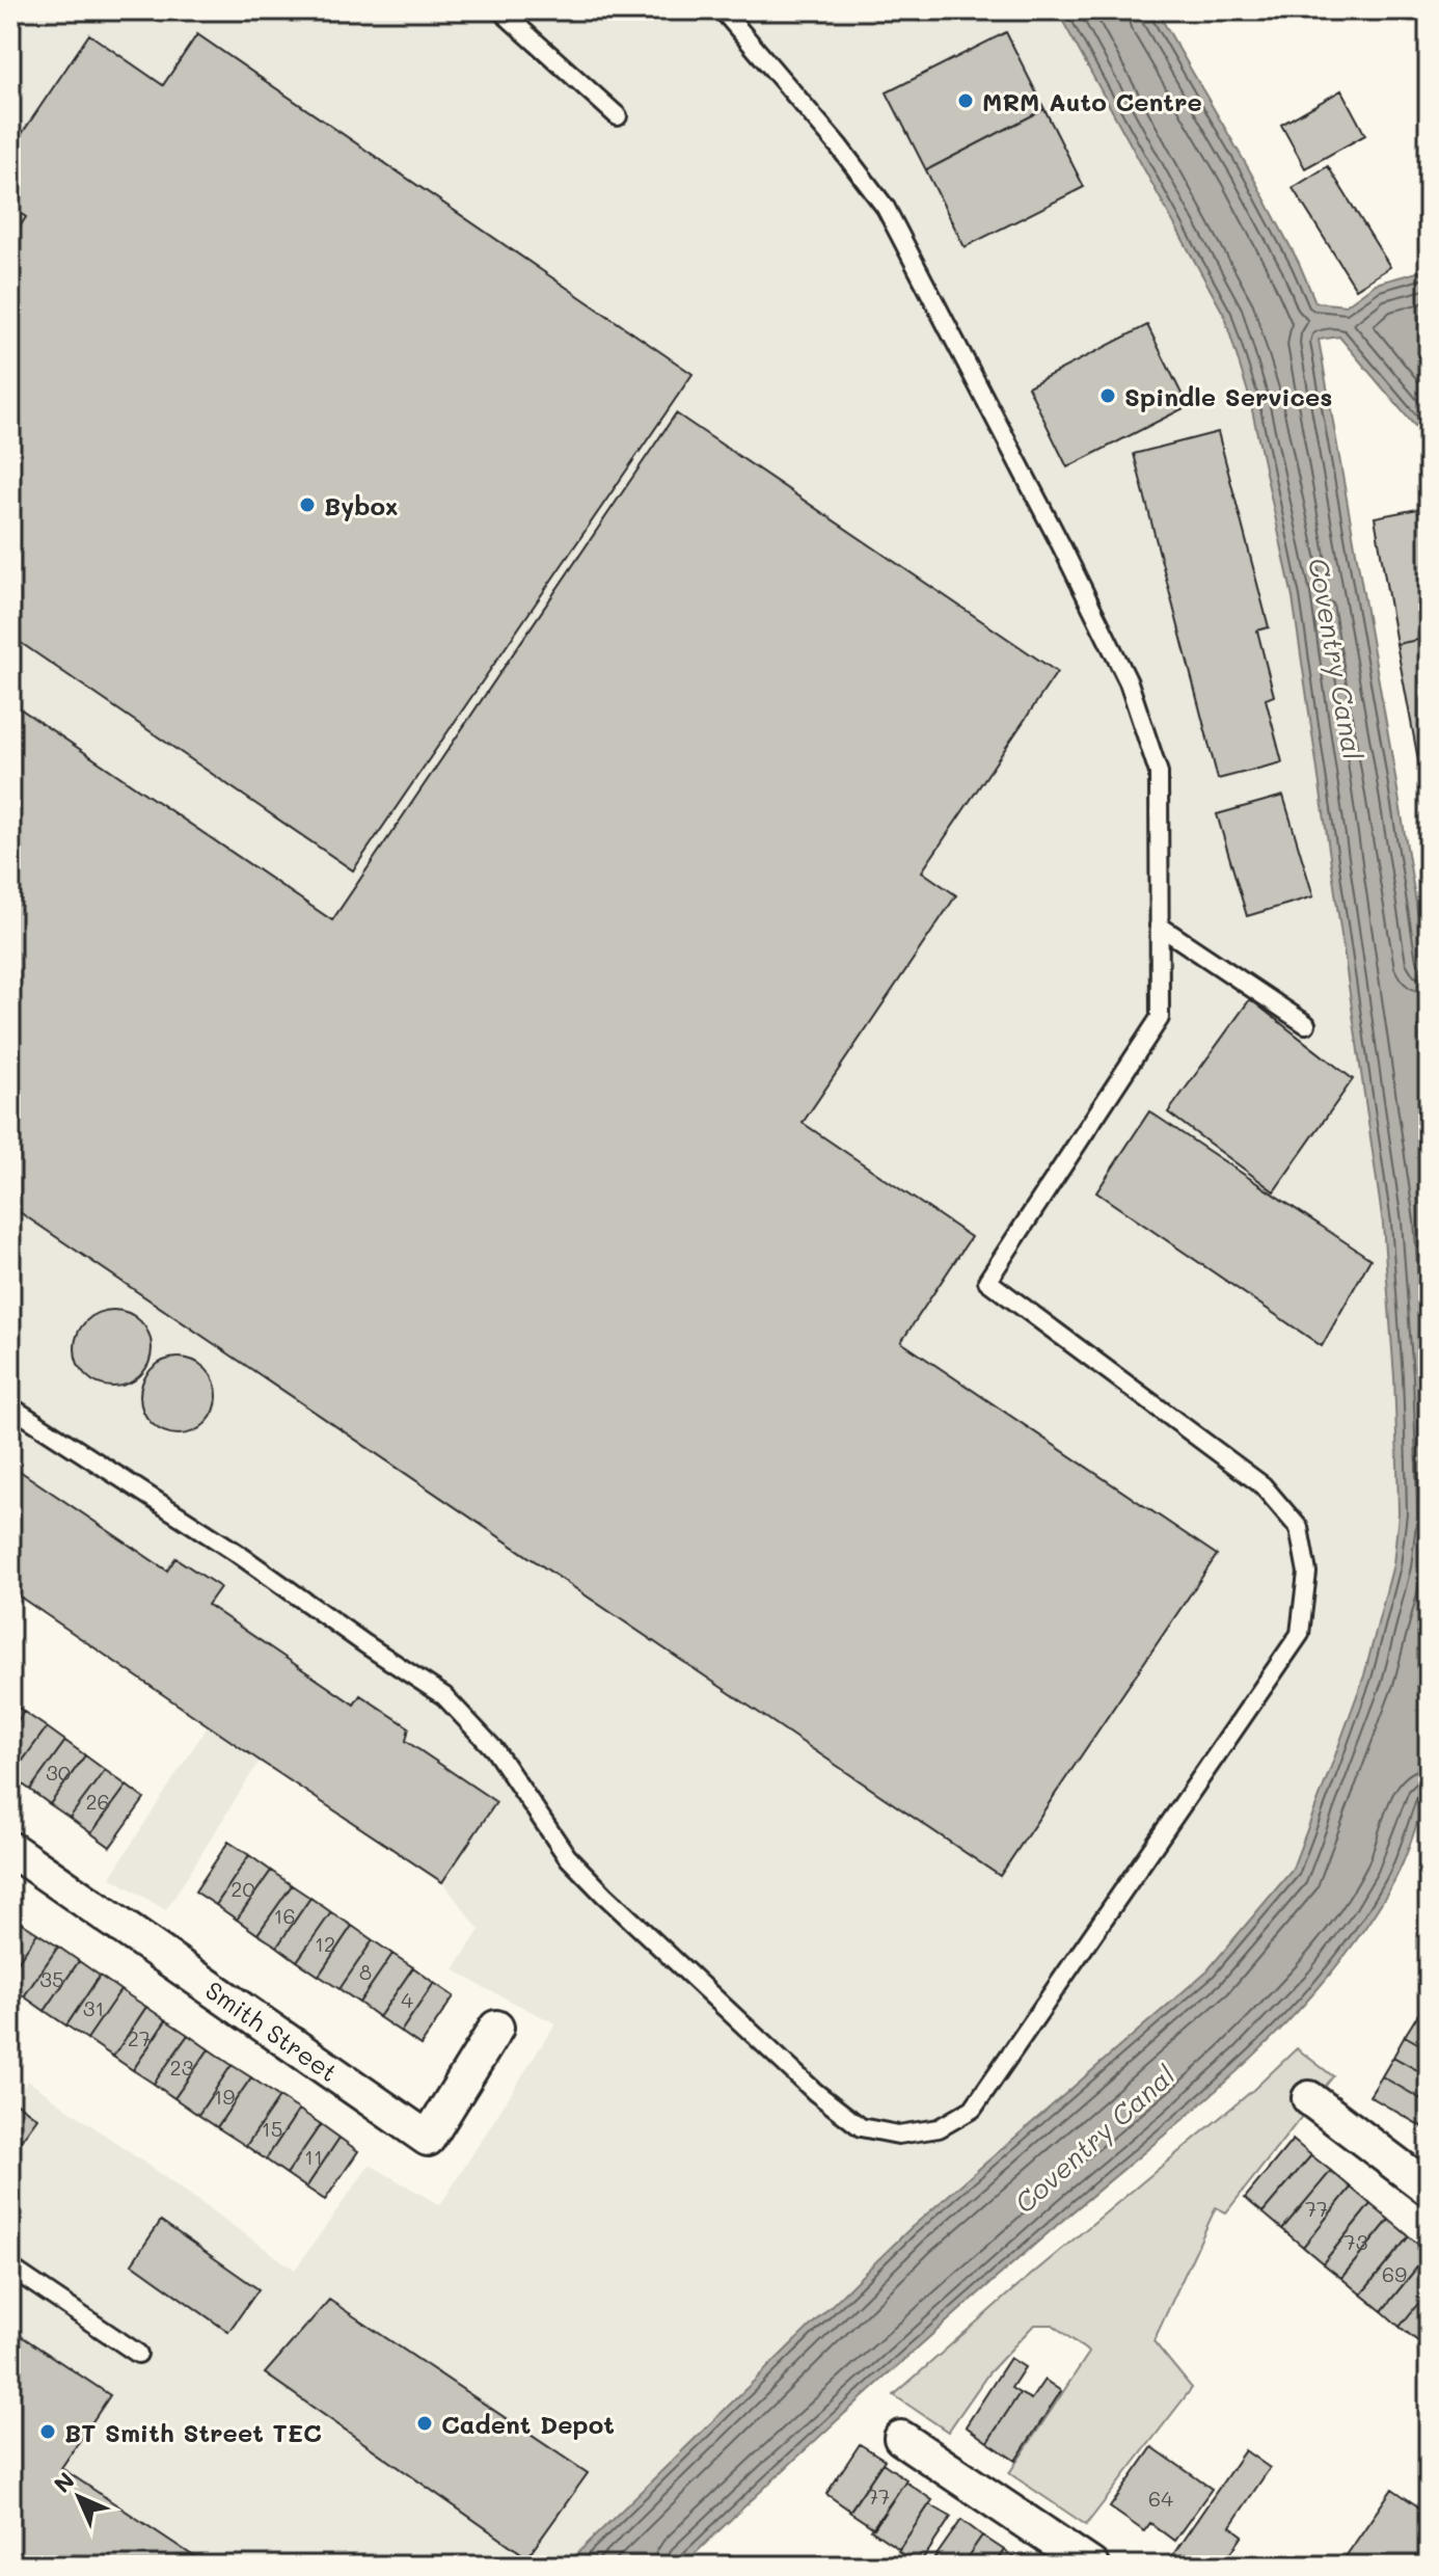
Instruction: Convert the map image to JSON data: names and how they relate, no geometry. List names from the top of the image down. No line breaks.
{"streets":{"street":["Smith Street"]},"water":["Coventry Canal"],"places":["MRM Auto Centre","Spindle Services","Bybox","Cadent Depot","BT Smith Street TEC"],"house_numbers":["30","26","20","16","12","8","35","4","31","27","23","19","15","11","77","73","69","77","64"],"north":"top left"}
